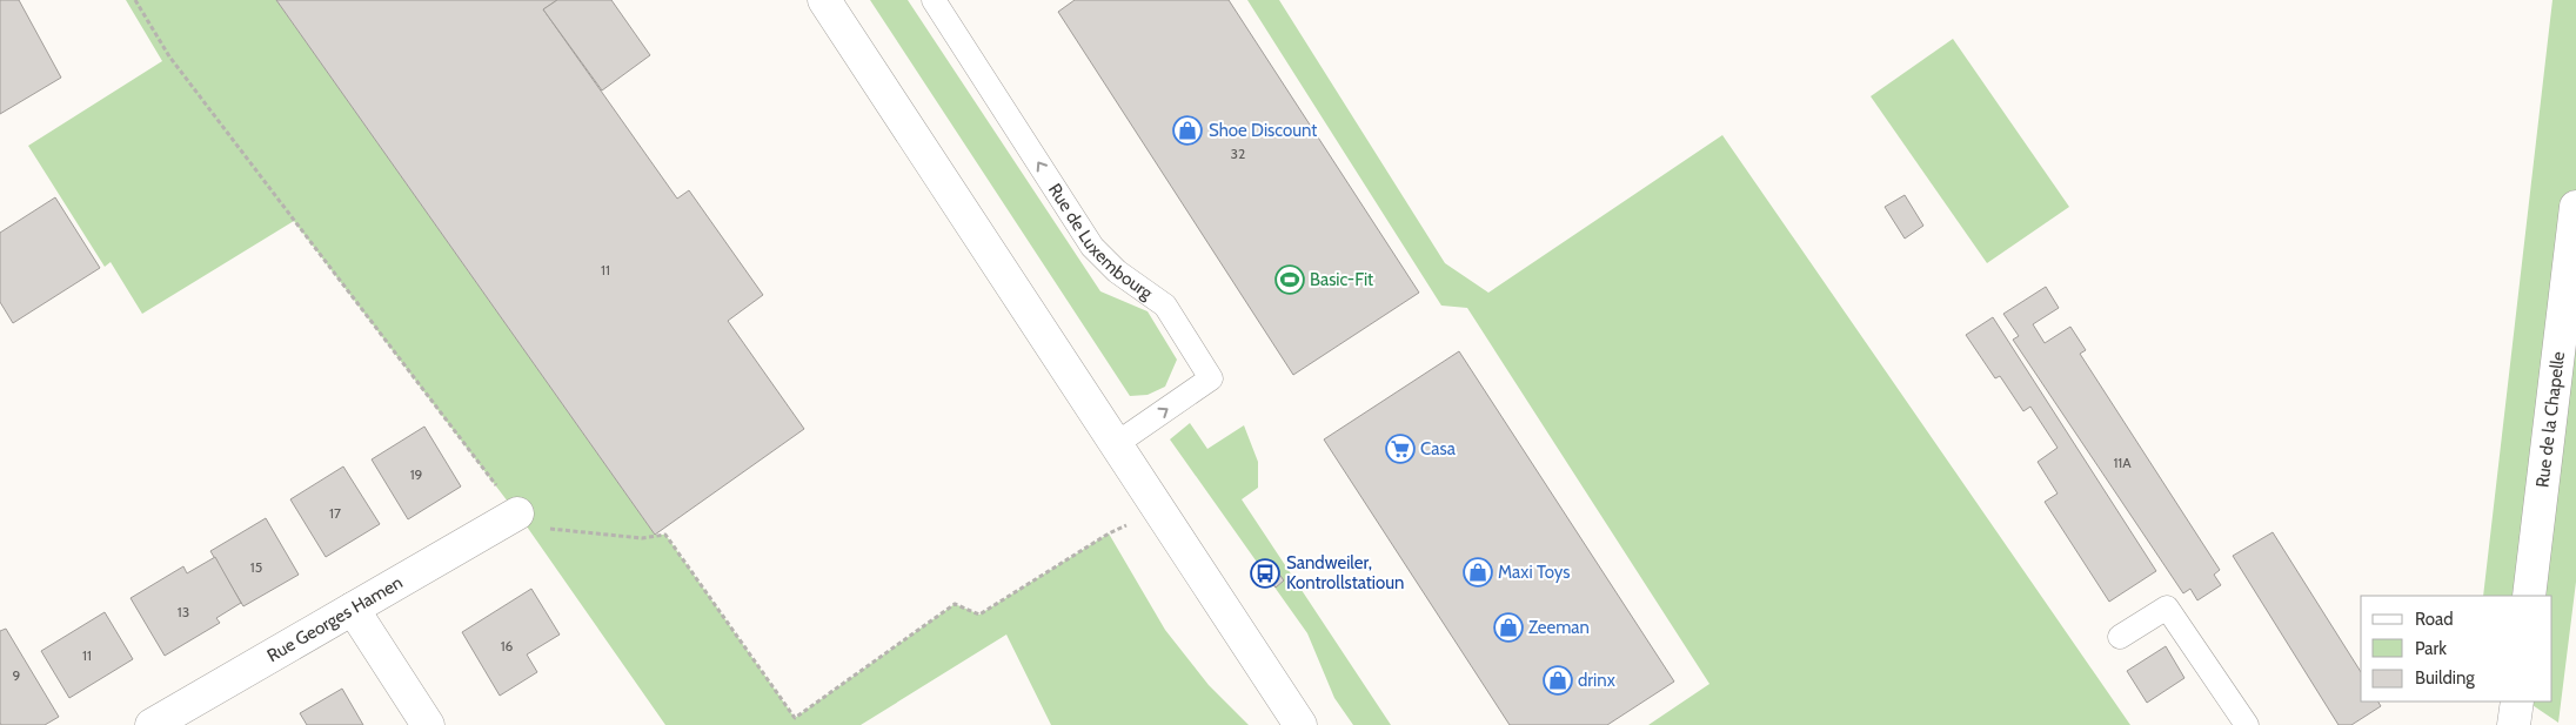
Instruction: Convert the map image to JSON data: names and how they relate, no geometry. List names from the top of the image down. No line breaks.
{"streets":{"street":["Rue de la Chapelle","Rue Georges Hamen"],"lane":["Rue de Luxembourg"]},"one_way":["Rue de Luxembourg"],"places":{"shop":["Shoe Discount","Maxi Toys","Zeeman","drinx"],"sports":["Basic-Fit"],"supermarket":["Casa"],"bus stop":["Sandweiler, Kontrollstatioun"]},"house_numbers":["32","11","11A","19","17","15","13","16","11","9"],"legend":["Road","Park","Building"]}
